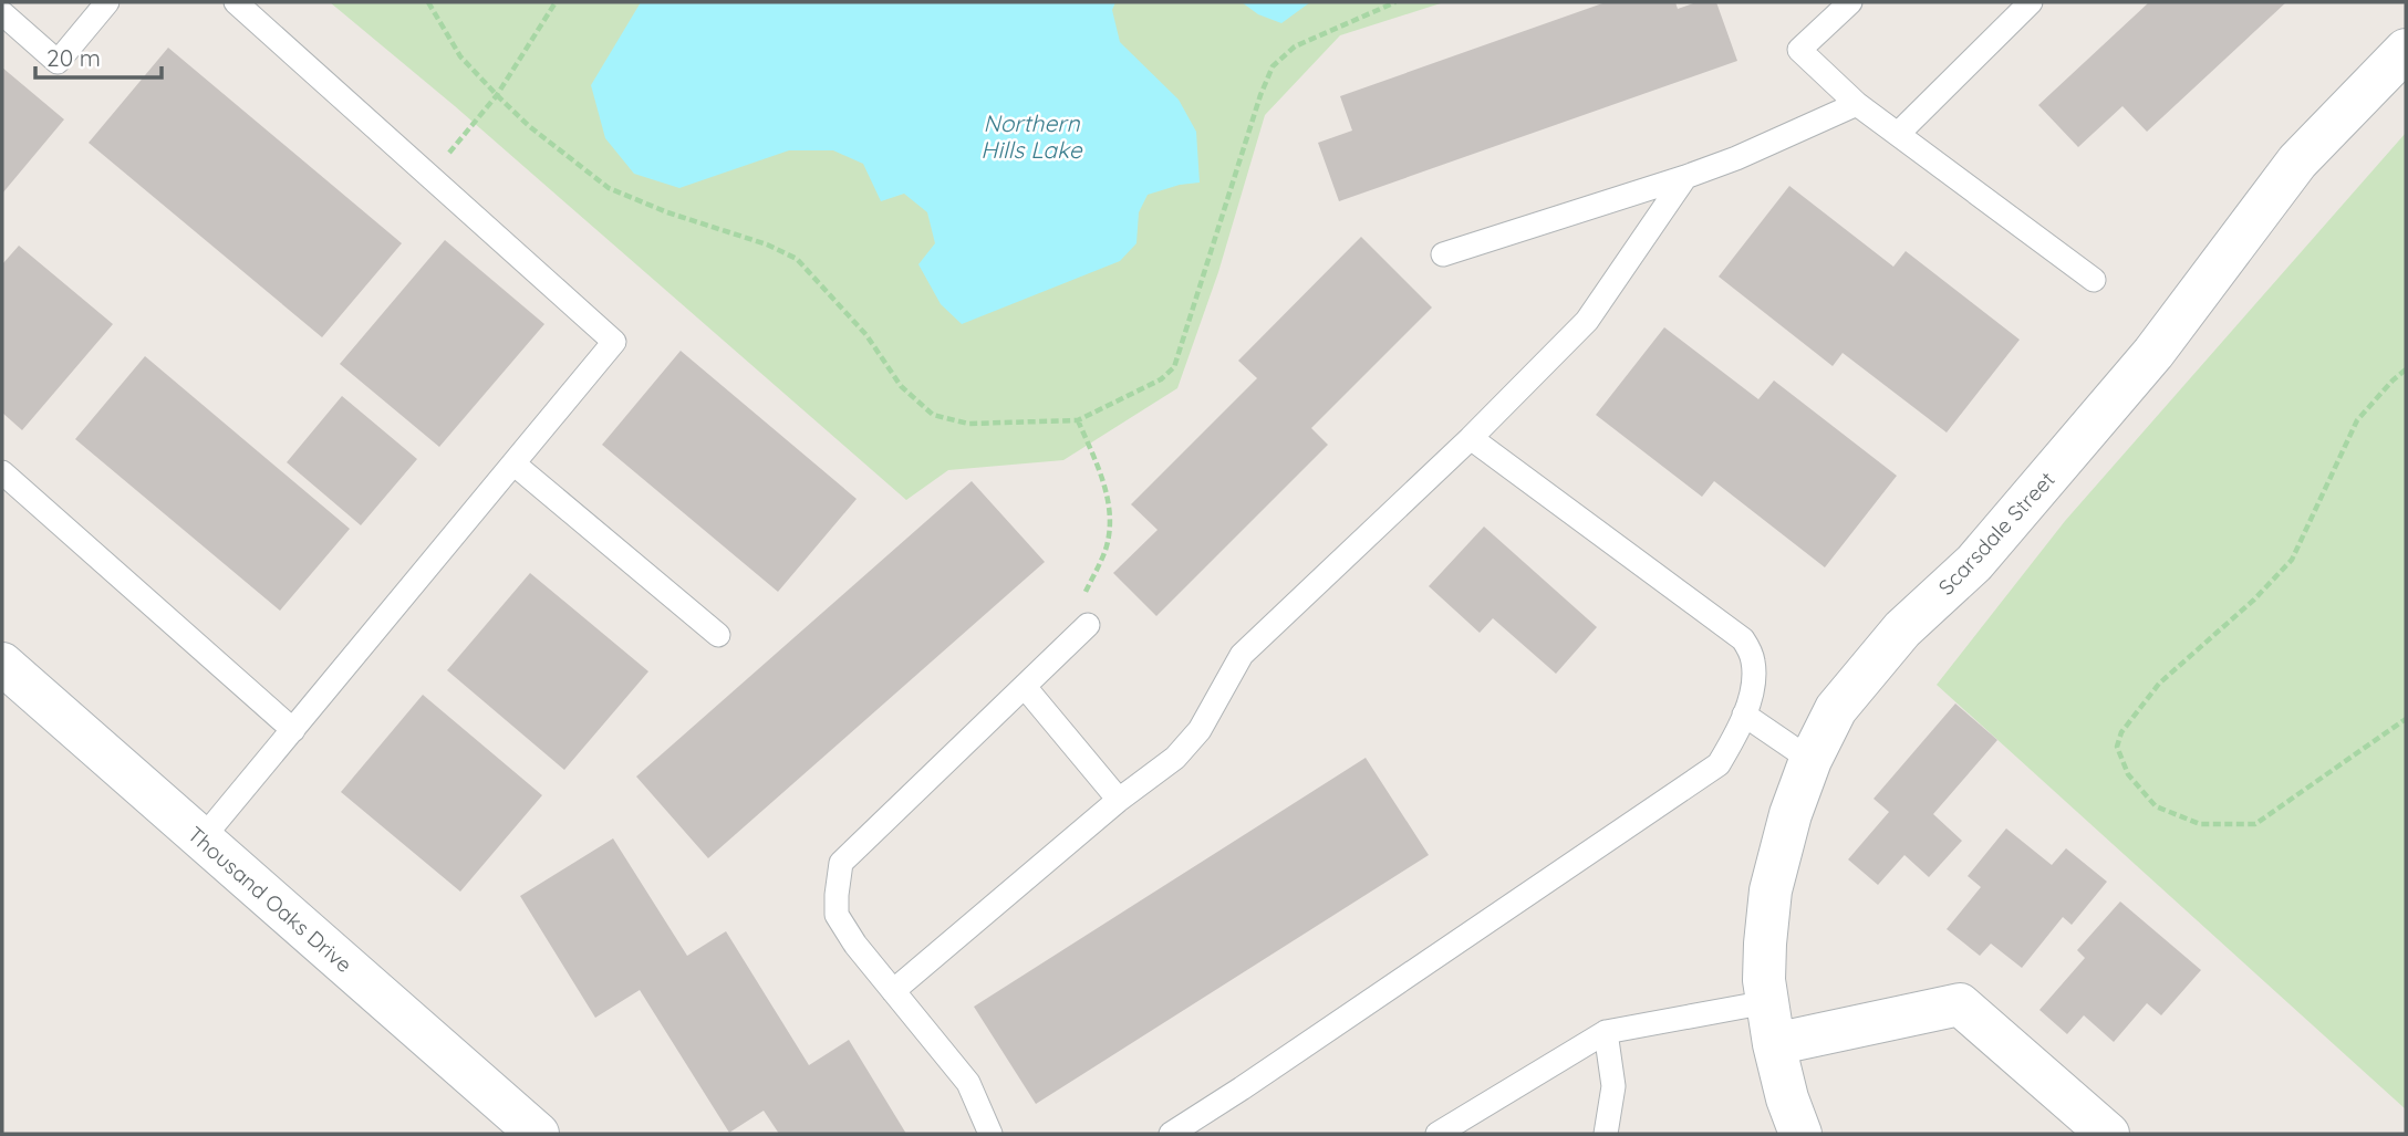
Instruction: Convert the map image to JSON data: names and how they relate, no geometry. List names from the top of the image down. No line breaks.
{"streets":{"street":["Scarsdale Street","Thousand Oaks Drive"]},"water":["Northern Hills Lake"],"scale_bar":"20 m"}
